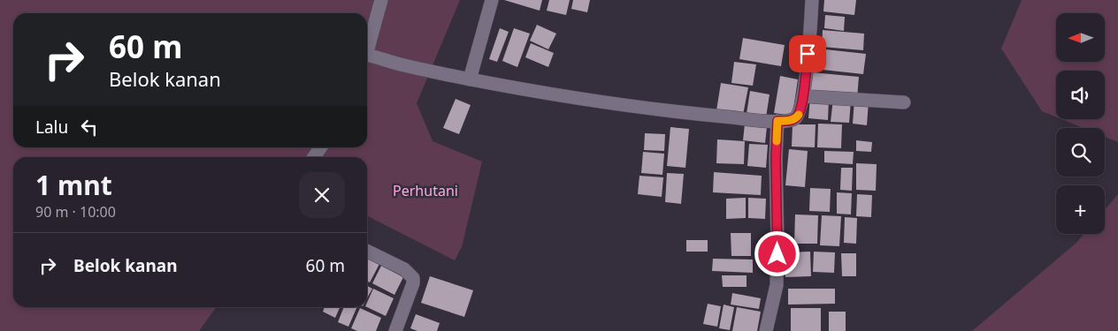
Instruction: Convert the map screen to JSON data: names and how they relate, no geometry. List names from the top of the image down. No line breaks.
{"parks":["Perhutani"],"north":"left","page":{"map_buttons":"+","turn":["60 m","Belok kanan"],"then":"Lalu","heading":["1 mnt","90 m · 10:00"],"list":[{"name":"Belok kanan","value":"60 m"}]}}
